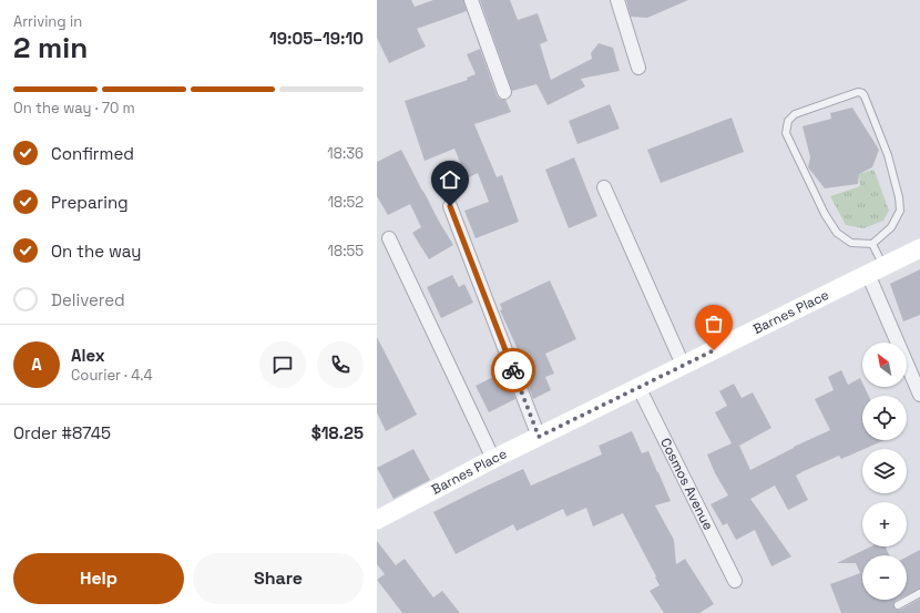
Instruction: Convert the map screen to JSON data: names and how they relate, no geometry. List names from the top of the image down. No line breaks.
{"streets":{"street":["Barnes Place","Cosmos Avenue"]},"crossings":[["Barnes Place","Cosmos Avenue"]],"north":"top left","page":{"heading":["2 min","Arriving in","19:05–19:10"],"panel":["Alex","Courier · 4.4","Order #8745","$18.25"],"bar":"On the way · 70 m","list":[["Confirmed","18:36"],["Preparing","18:52"],["On the way","18:55"],"Delivered"],"round":"A","map_buttons":["+","−"],"buttons":["Help","Share"]}}
